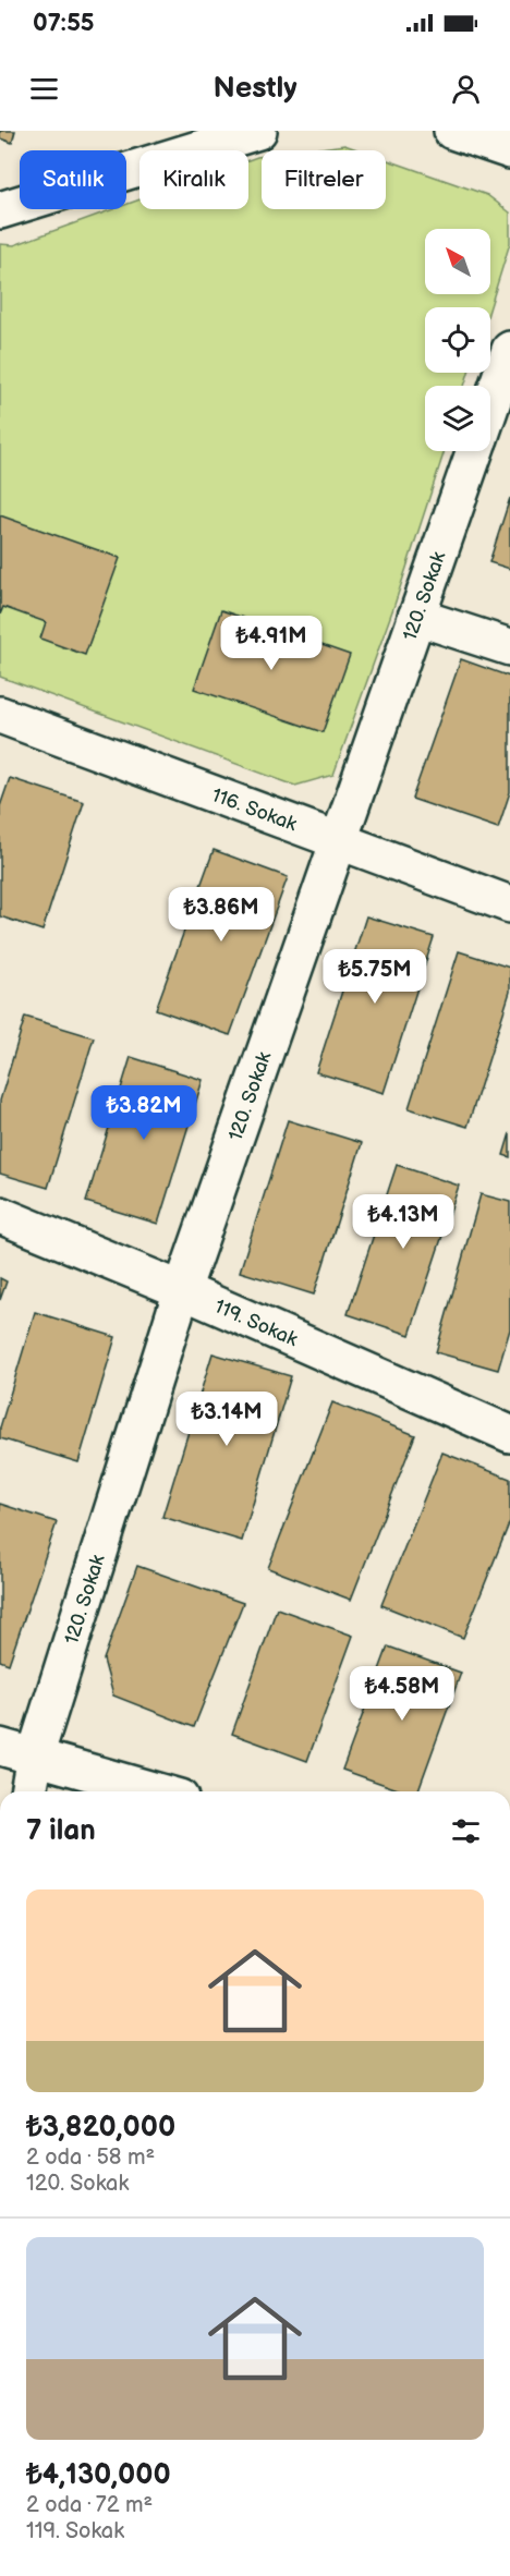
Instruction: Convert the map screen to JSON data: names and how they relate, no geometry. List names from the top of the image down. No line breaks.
{"streets":{"street":["120. Sokak","116. Sokak","119. Sokak"]},"crossings":[["120. Sokak","116. Sokak"],["120. Sokak","119. Sokak"]],"north":"top left","page":{"status":"07:55","header":"Nestly","chip":["Satılık","Kiralık","Filtreler"],"price":["₺4.91M","₺3.86M","₺5.75M","₺3.82M","₺4.13M","₺3.14M","₺4.58M"],"heading":"7 ilan","list":[{"name":"₺3,820,000","note":"2 oda · 58 m² · 120. Sokak"},{"name":"₺4,130,000","note":"2 oda · 72 m² · 119. Sokak"}]}}
